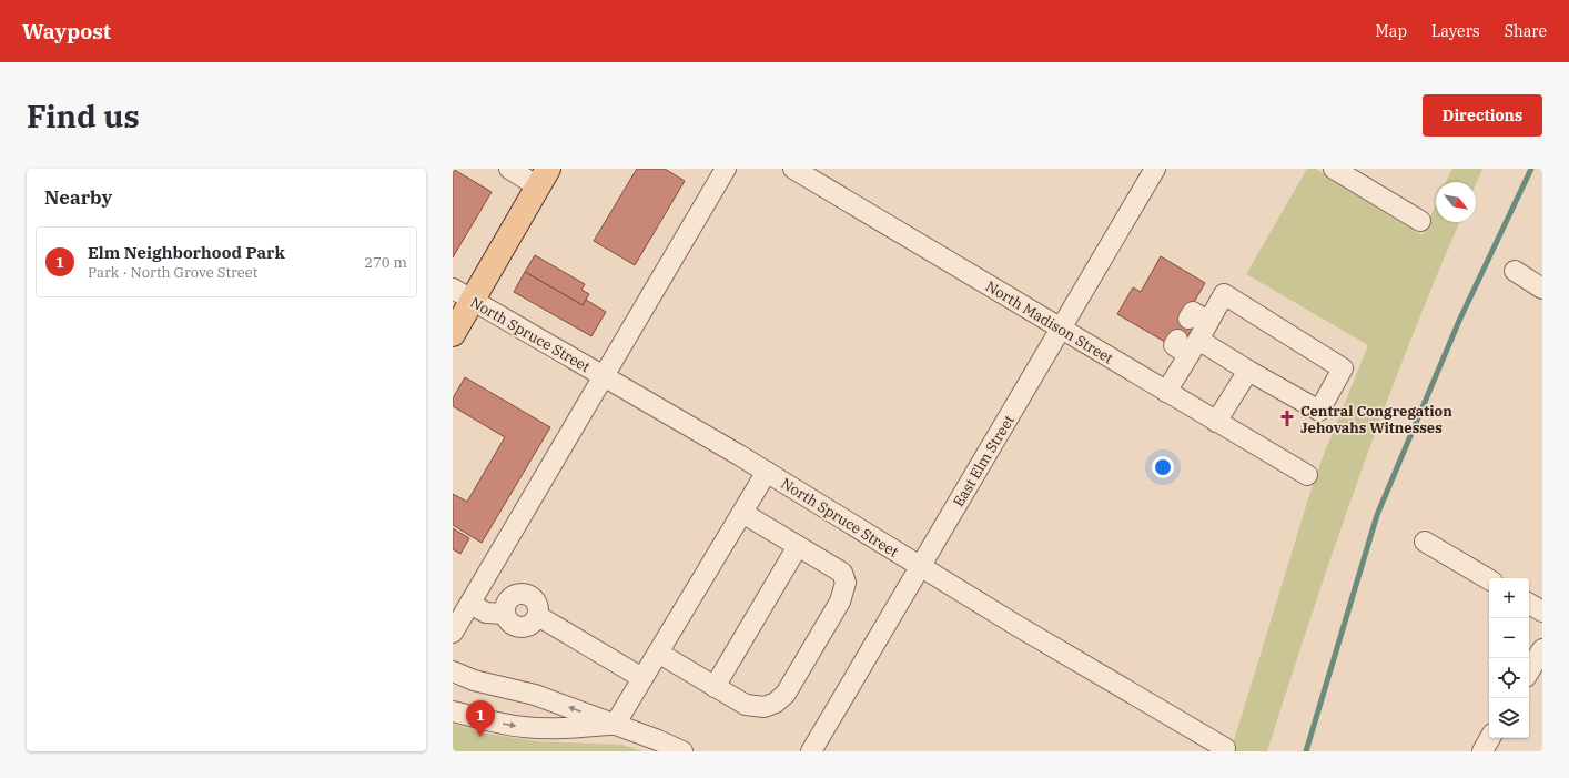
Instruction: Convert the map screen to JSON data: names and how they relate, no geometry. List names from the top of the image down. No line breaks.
{"streets":{"street":["North Madison Street","North Spruce Street","East Elm Street"]},"crossings":[["North Madison Street","East Elm Street"],["North Spruce Street","East Elm Street"]],"places":{"church":["Central Congregation Jehovahs Witnesses"]},"north":"bottom right","page":{"header":"Waypost","nav":["Map","Layers","Share"],"buttons":"Directions","title":"Find us","heading":"Nearby","list":[{"mark":"1","name":"Elm Neighborhood Park","note":"Park · North Grove Street","value":"270 m"}],"map_buttons":["+","−"],"pins":"1"}}
